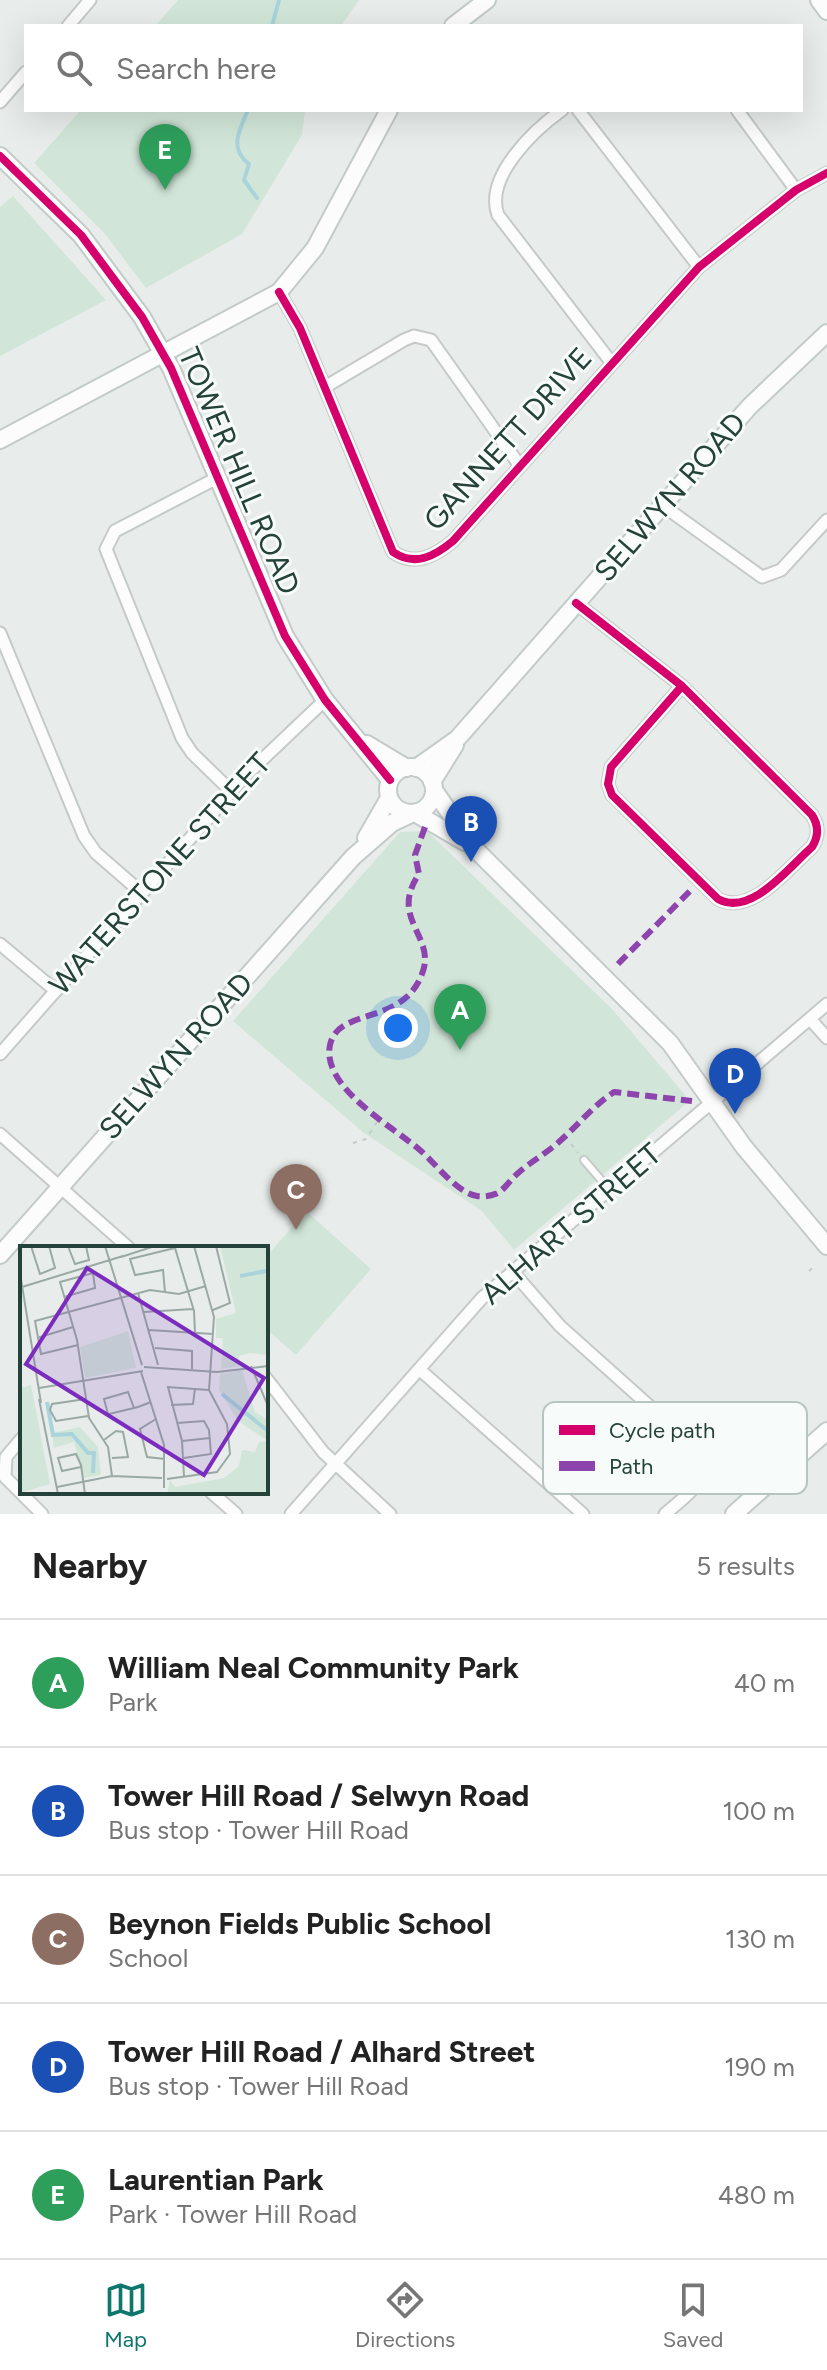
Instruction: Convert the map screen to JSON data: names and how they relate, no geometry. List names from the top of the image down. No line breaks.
{"streets":{"street":["GANNETT DRIVE","TOWER HILL ROAD","SELWYN ROAD","WATERSTONE STREET","ALHART STREET"]},"crossings":[["TOWER HILL ROAD","SELWYN ROAD"],["TOWER HILL ROAD","WATERSTONE STREET"]],"legend":["Cycle path","Path"],"page":{"search":"Search here","pins":["E","B","A","D","C"],"heading":["Nearby","5 results"],"list":[{"mark":"A","name":"William Neal Community Park","note":"Park","value":"40 m"},{"mark":"B","name":"Tower Hill Road / Selwyn Road","note":"Bus stop · Tower Hill Road","value":"100 m"},{"mark":"C","name":"Beynon Fields Public School","note":"School","value":"130 m"},{"mark":"D","name":"Tower Hill Road / Alhard Street","note":"Bus stop · Tower Hill Road","value":"190 m"},{"mark":"E","name":"Laurentian Park","note":"Park · Tower Hill Road","value":"480 m"}],"nav":["Map","Directions","Saved"]}}
